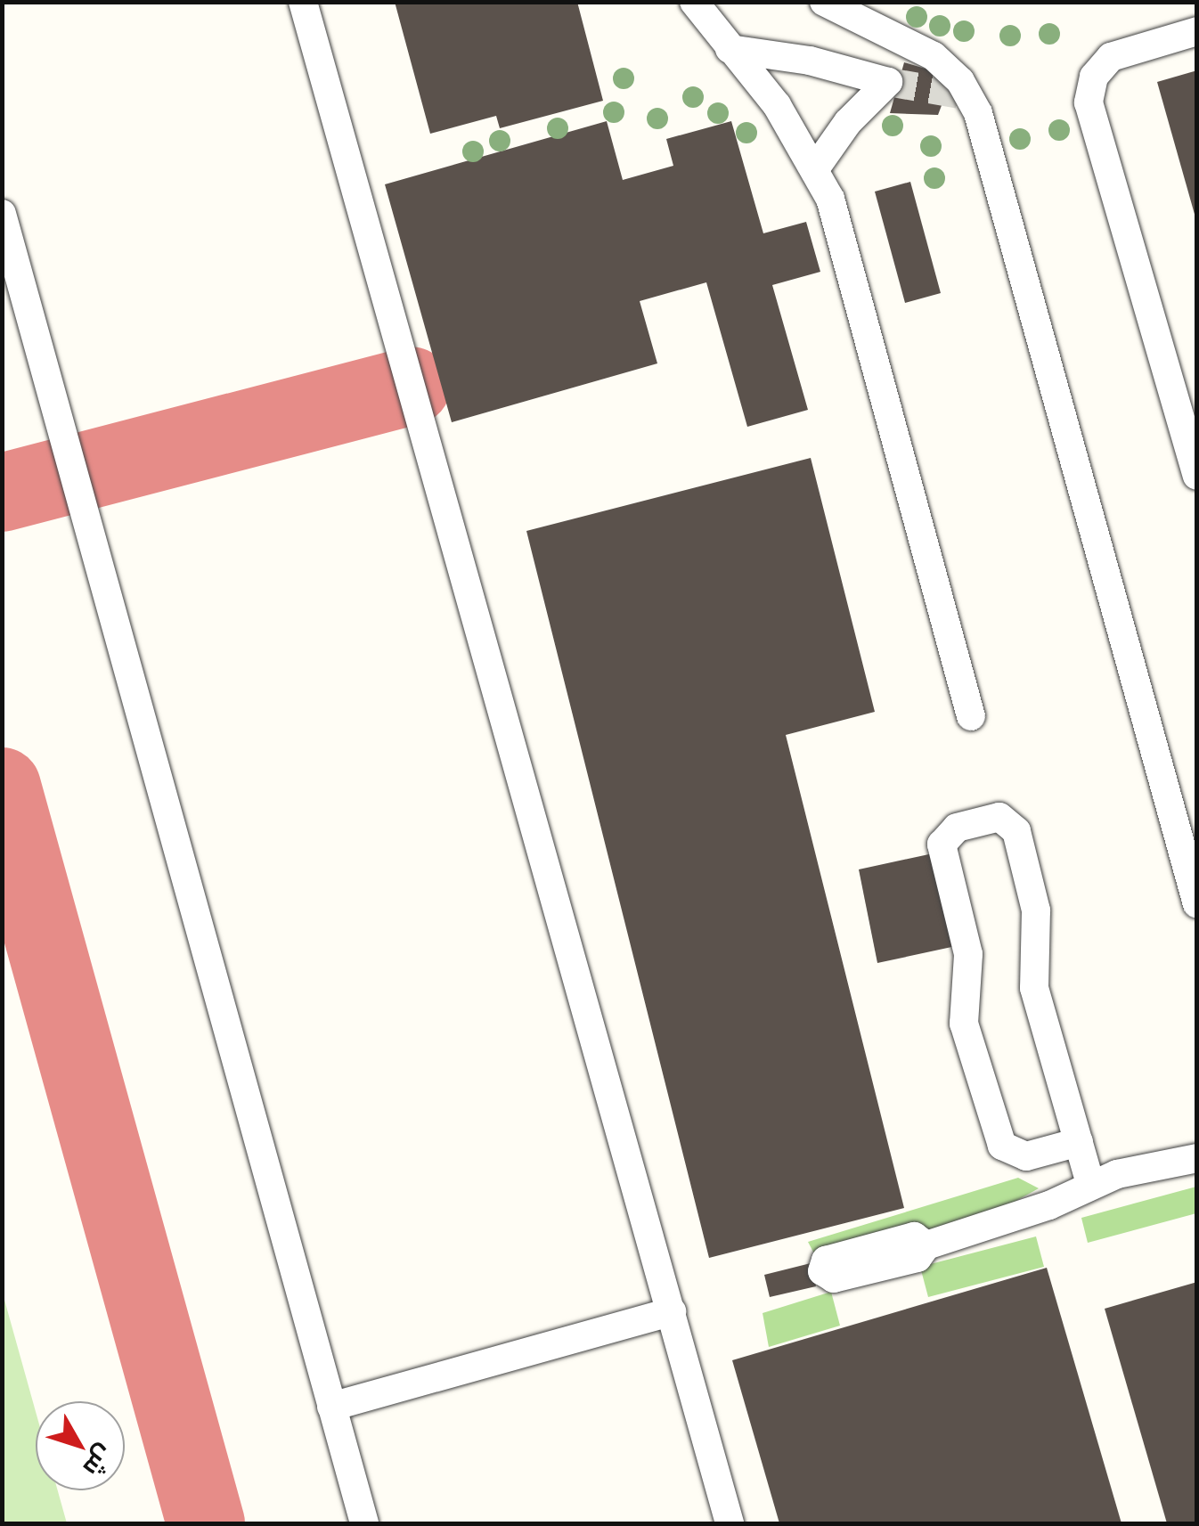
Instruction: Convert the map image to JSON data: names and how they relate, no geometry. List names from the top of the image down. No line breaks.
{"north":"bottom right"}
